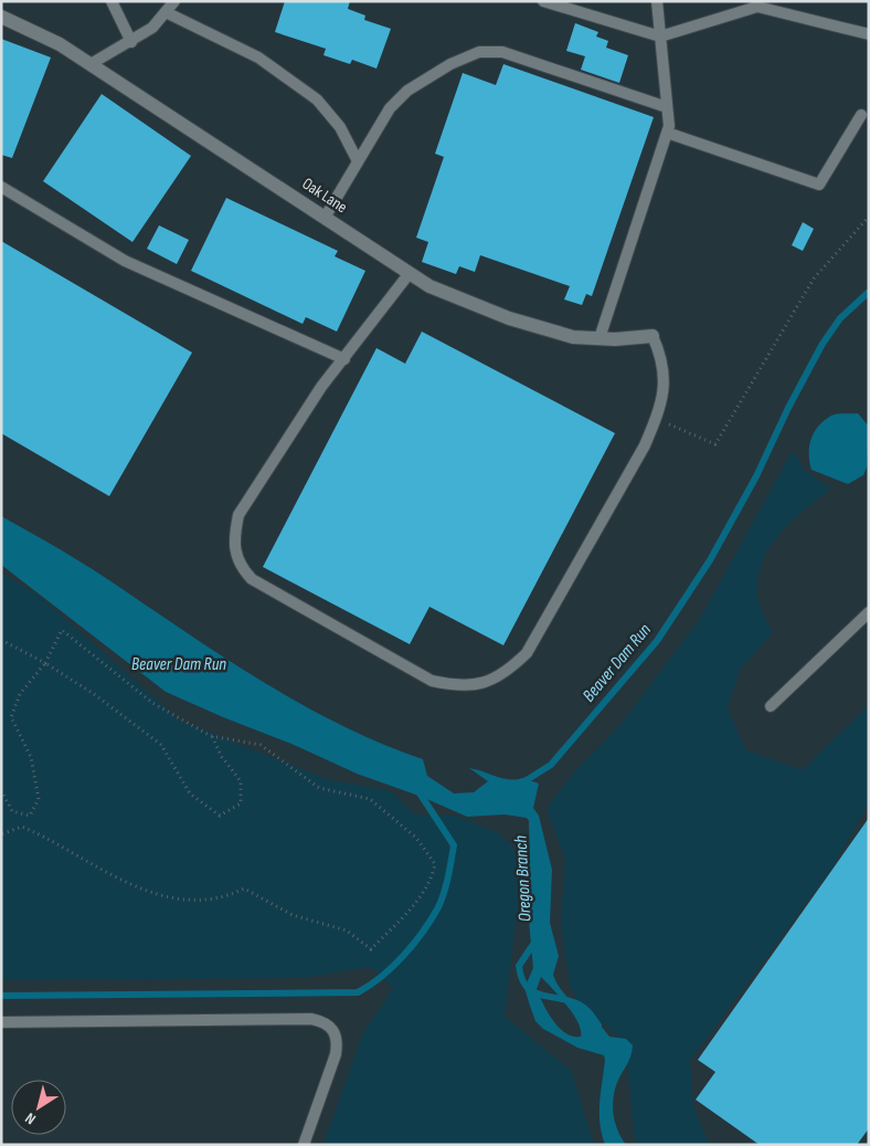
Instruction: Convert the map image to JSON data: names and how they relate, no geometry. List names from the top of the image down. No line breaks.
{"streets":{"street":["Oak Lane"]},"water":["Beaver Dam Run","Oregon Branch"],"north":"bottom left"}
